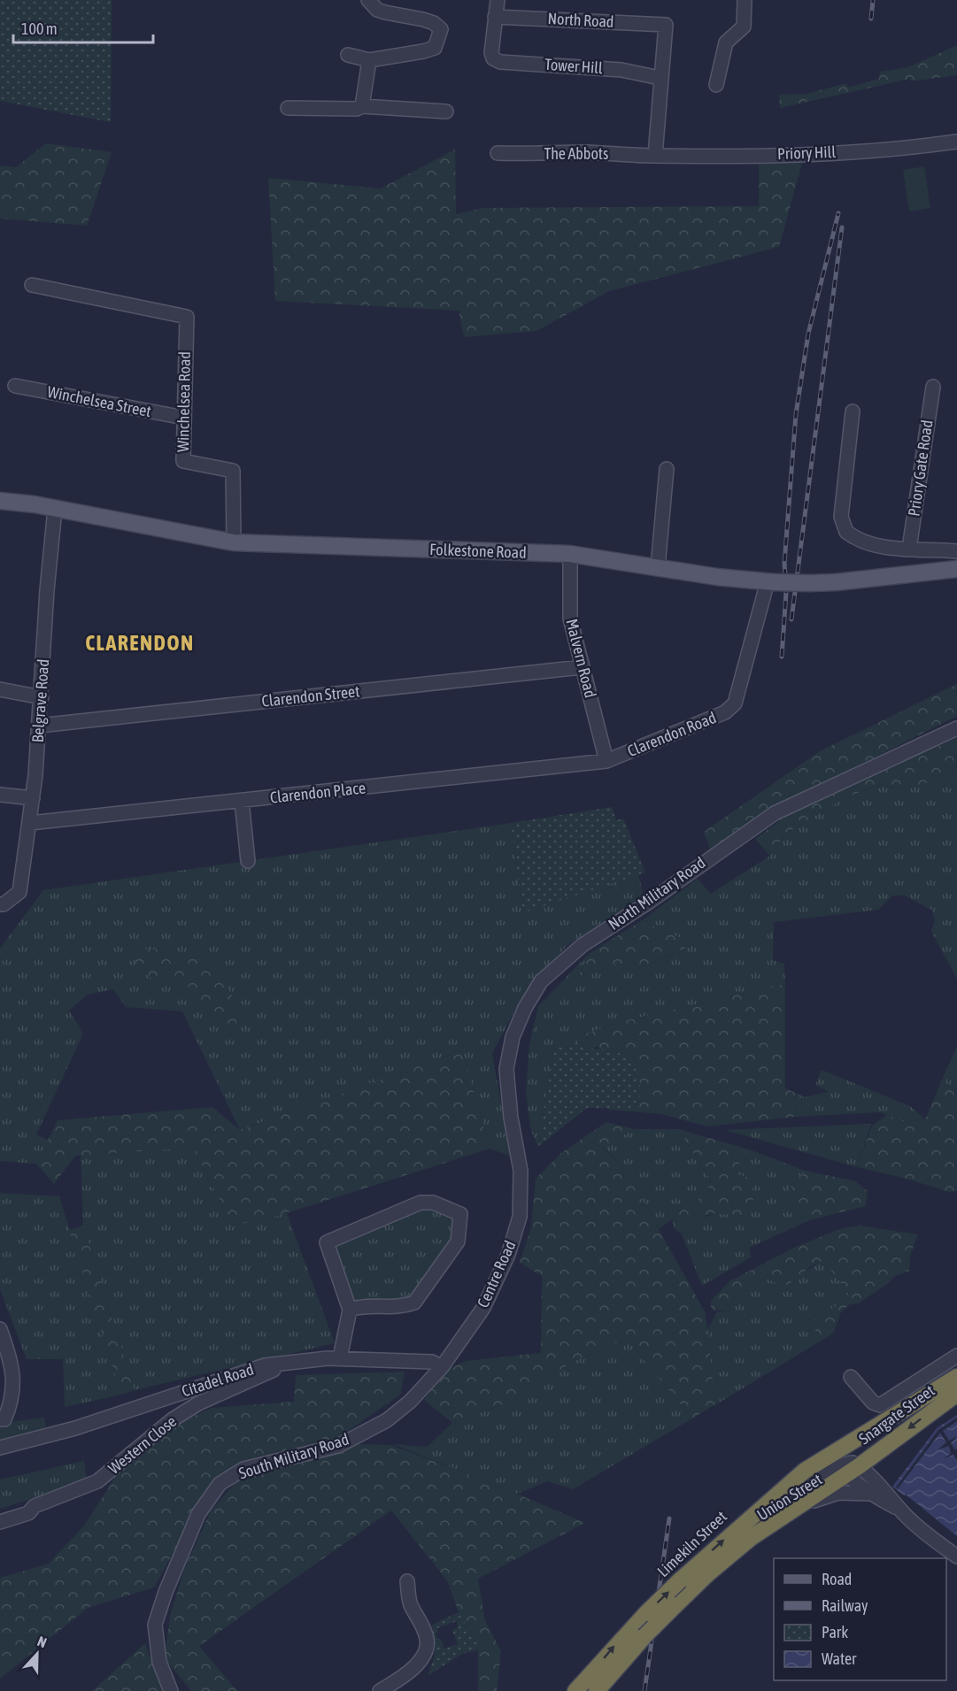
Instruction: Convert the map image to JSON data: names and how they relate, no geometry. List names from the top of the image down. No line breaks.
{"streets":{"highway":["Snargate Street","Limekiln Street"],"main road":["Folkestone Road"],"street":["North Road","Tower Hill","Priory Hill","The Abbots","Winchelsea Street","Winchelsea Road","Priory Gate Road","Malvern Road","Clarendon Street","Belgrave Road","Clarendon Road","Clarendon Place","North Military Road","Centre Road","Citadel Road","Western Close","South Military Road","Union Street"]},"crossings":[["North Road","Tower Hill"],["Priory Hill","The Abbots"],["Winchelsea Street","Winchelsea Road"],["Winchelsea Road","Folkestone Road"],["Folkestone Road","Malvern Road"],["Folkestone Road","Belgrave Road"],["Folkestone Road","Clarendon Road"],["Malvern Road","Clarendon Street"],["Malvern Road","Clarendon Road"],["Malvern Road","Clarendon Place"],["Clarendon Street","Belgrave Road"],["Belgrave Road","Clarendon Place"],["Clarendon Road","Clarendon Place"],["North Military Road","Centre Road"],["Centre Road","Citadel Road"],["Centre Road","South Military Road"],["Citadel Road","Western Close"],["Citadel Road","South Military Road"],["Snargate Street","Union Street"],["Snargate Street","Limekiln Street"],["Union Street","Limekiln Street"]],"districts":["CLARENDON"],"legend":["Road","Railway","Park","Water"],"scale_bar":"100 m","north":"top"}
